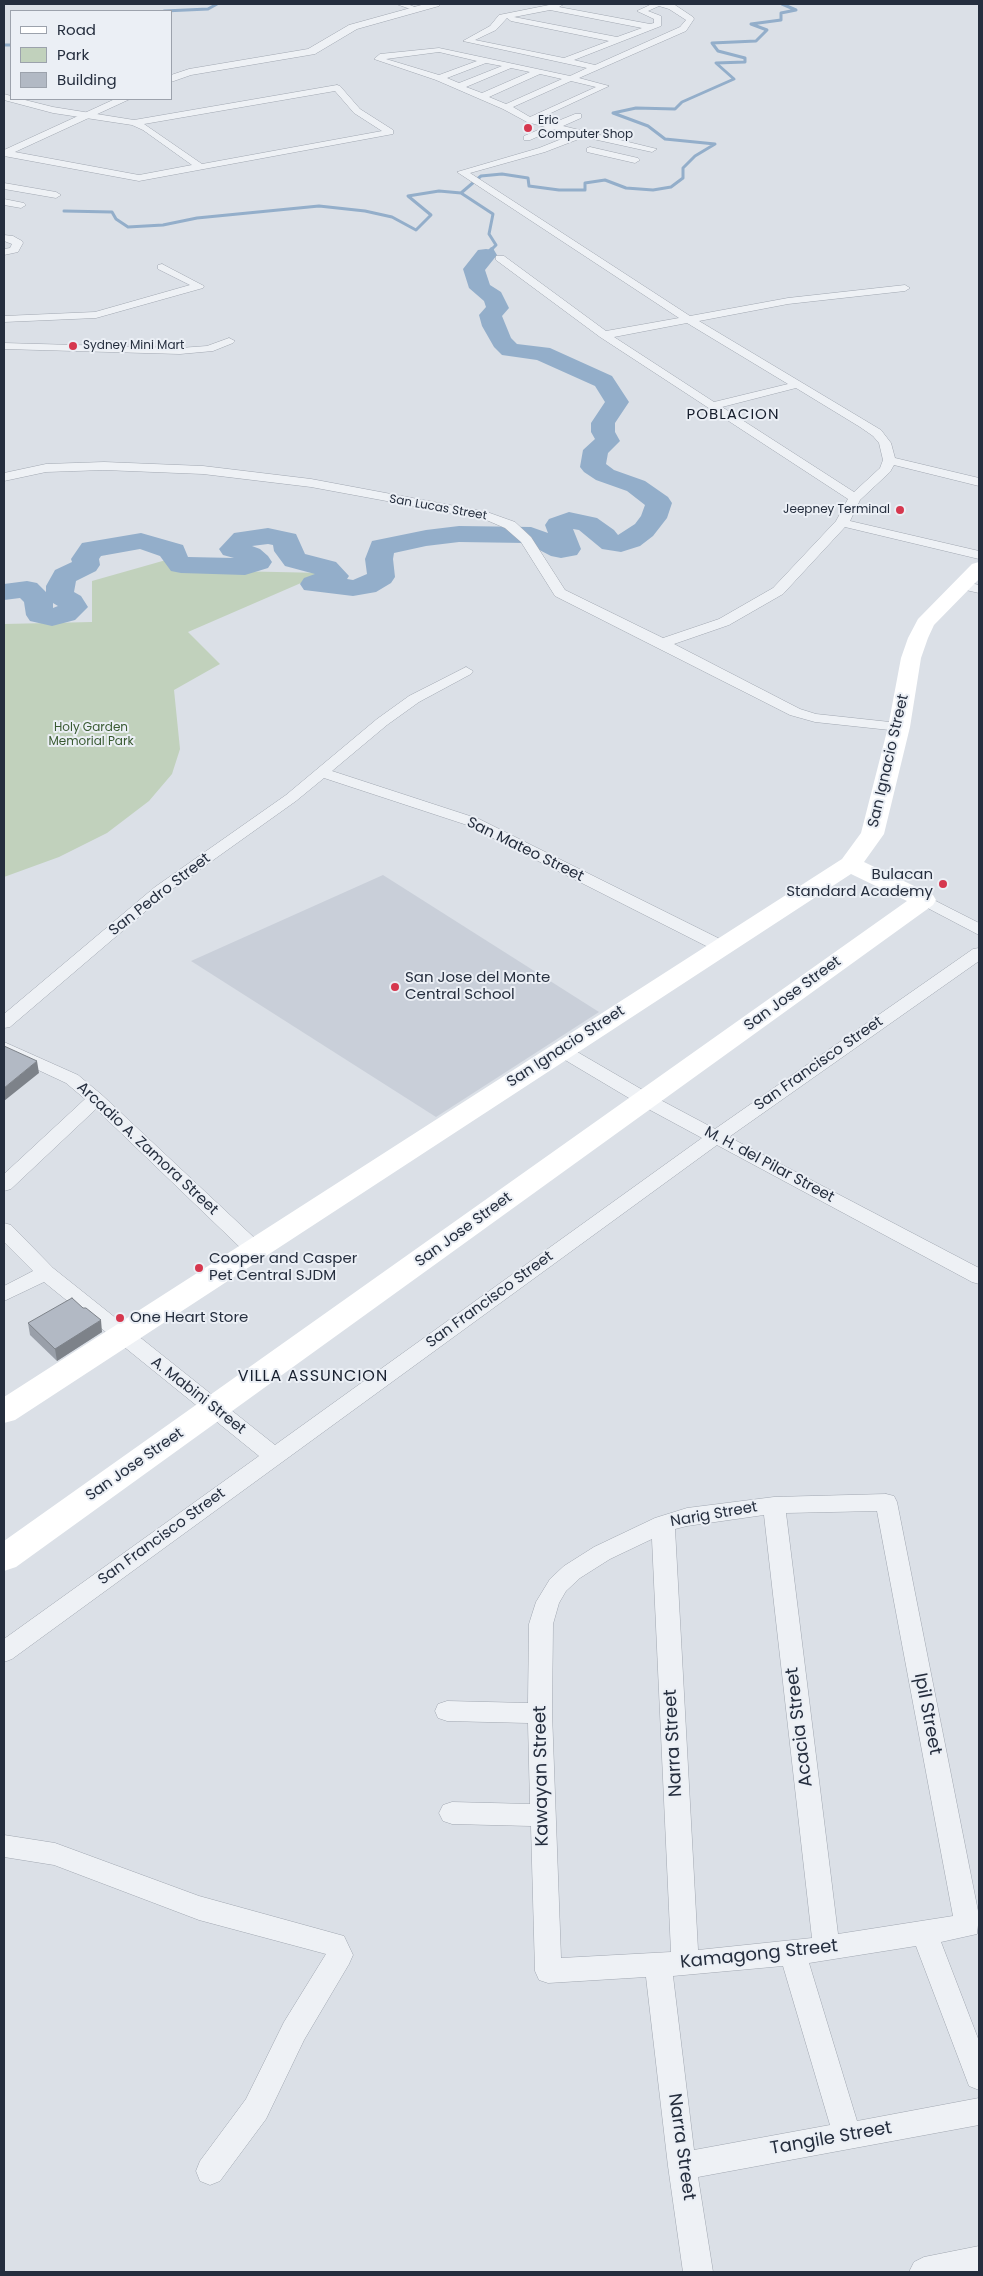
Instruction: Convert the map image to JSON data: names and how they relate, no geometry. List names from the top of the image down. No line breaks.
{"streets":{"main road":["San Ignacio Street","San Jose Street"],"street":["San Lucas Street","San Mateo Street","San Pedro Street","San Francisco Street","Arcadio A. Zamora Street","M. H. del Pilar Street","A. Mabini Street","Narig Street","Ipil Street","Acacia Street","Narra Street","Kawayan Street","Kamagong Street","Tangile Street"]},"crossings":[["San Lucas Street","San Ignacio Street"],["San Ignacio Street","San Mateo Street"],["San Ignacio Street","Arcadio A. Zamora Street"],["San Ignacio Street","M. H. del Pilar Street"],["San Ignacio Street","A. Mabini Street"],["San Mateo Street","San Pedro Street"],["San Jose Street","M. H. del Pilar Street"],["San Jose Street","A. Mabini Street"],["San Francisco Street","M. H. del Pilar Street"],["San Francisco Street","A. Mabini Street"],["Narig Street","Ipil Street"],["Narig Street","Acacia Street"],["Narig Street","Narra Street"],["Narig Street","Kawayan Street"],["Ipil Street","Kamagong Street"],["Acacia Street","Kamagong Street"],["Narra Street","Kamagong Street"],["Narra Street","Tangile Street"],["Kawayan Street","Kamagong Street"]],"districts":["POBLACION","VILLA ASSUNCION"],"parks":["Holy Garden Memorial Park"],"places":["Eric Computer Shop","Sydney Mini Mart","Jeepney Terminal","Bulacan Standard Academy","San Jose del Monte Central School","Cooper and Casper Pet Central SJDM","One Heart Store"],"legend":["Road","Park","Building"]}
